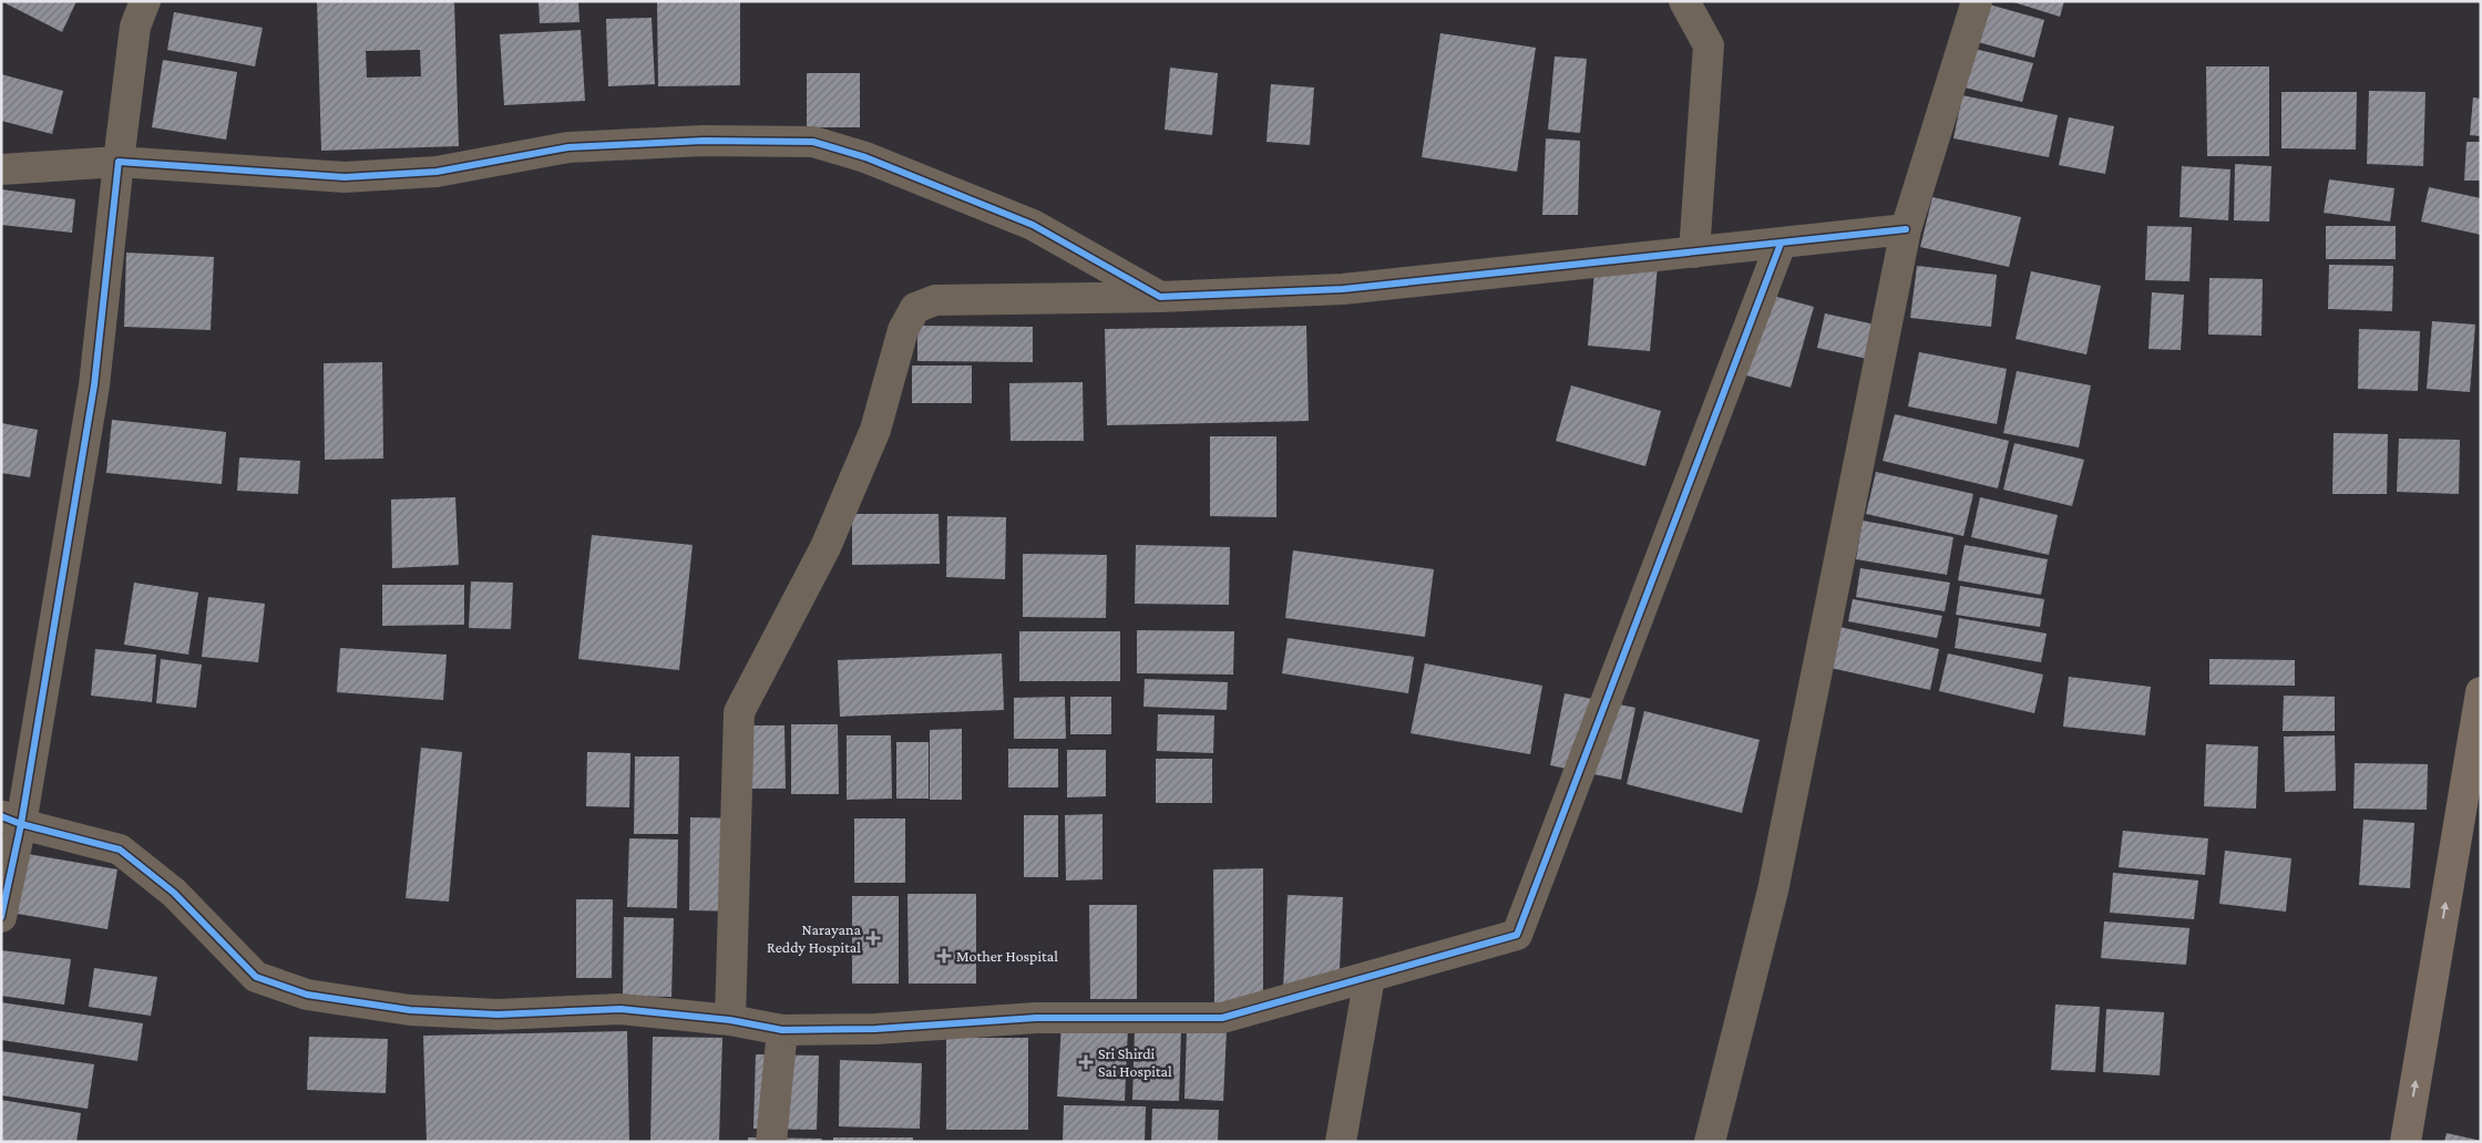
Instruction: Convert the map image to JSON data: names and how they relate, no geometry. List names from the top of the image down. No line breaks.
{"places":{"health":["Narayana Reddy Hospital","Mother Hospital","Sri Shirdi Sai Hospital"]}}
